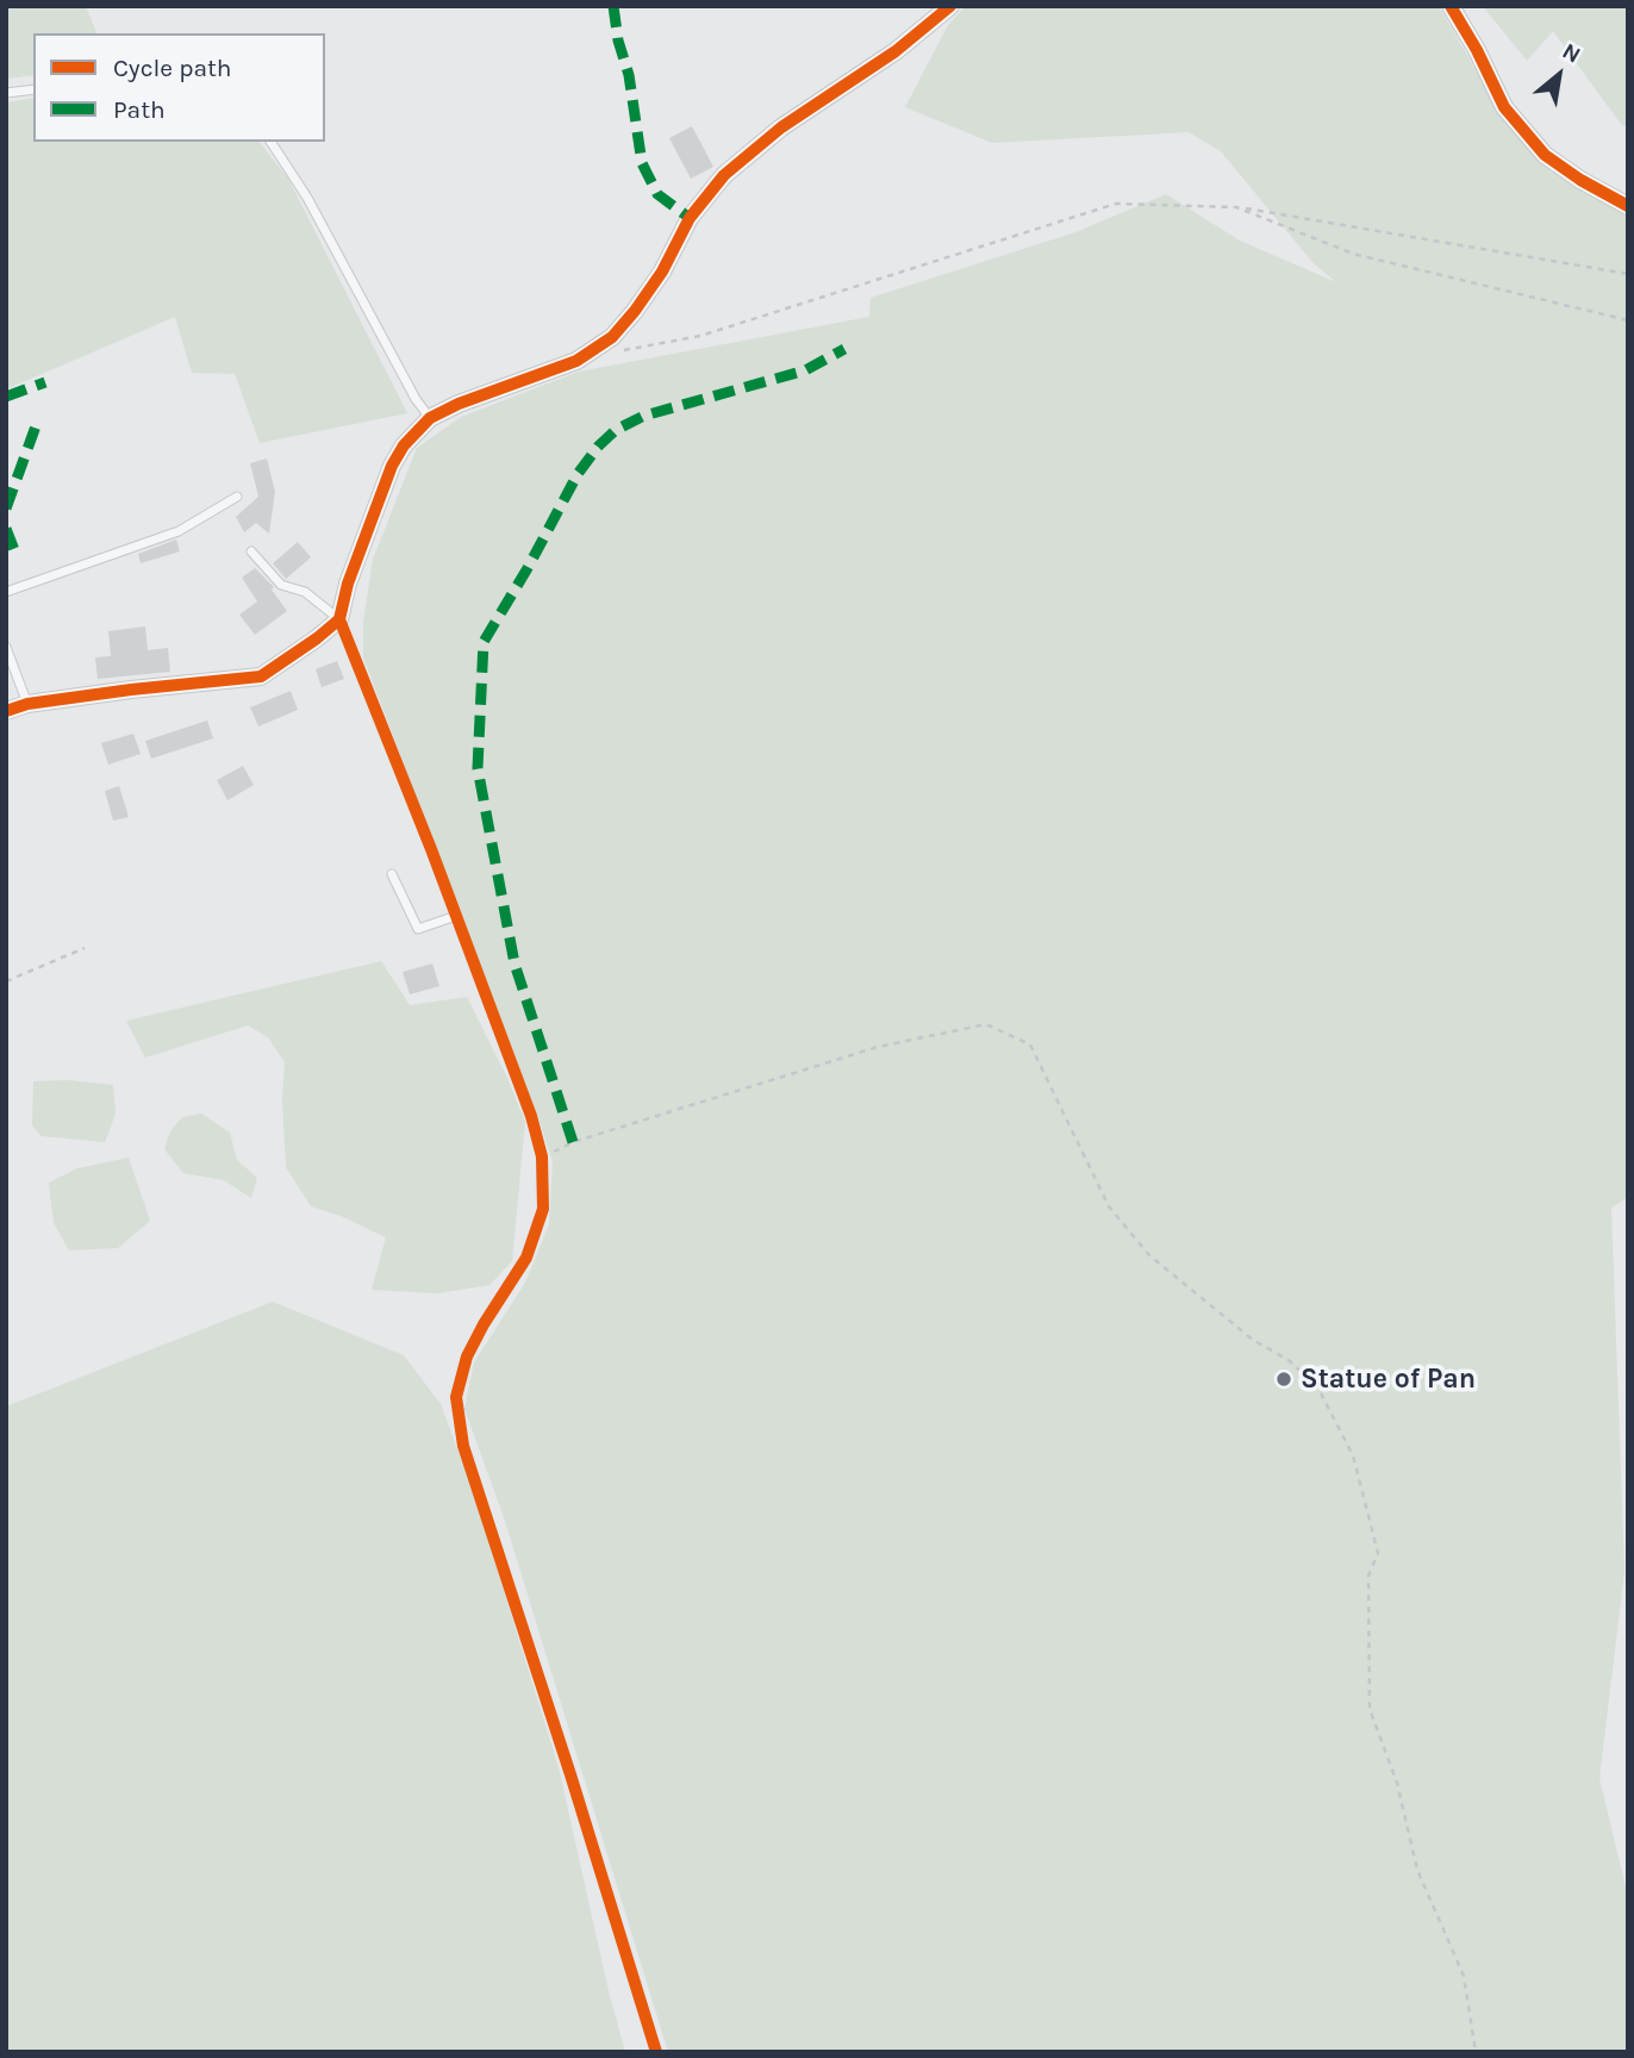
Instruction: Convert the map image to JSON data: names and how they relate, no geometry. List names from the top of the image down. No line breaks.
{"places":["Statue of Pan"],"legend":["Cycle path","Path"],"north":"top right"}
